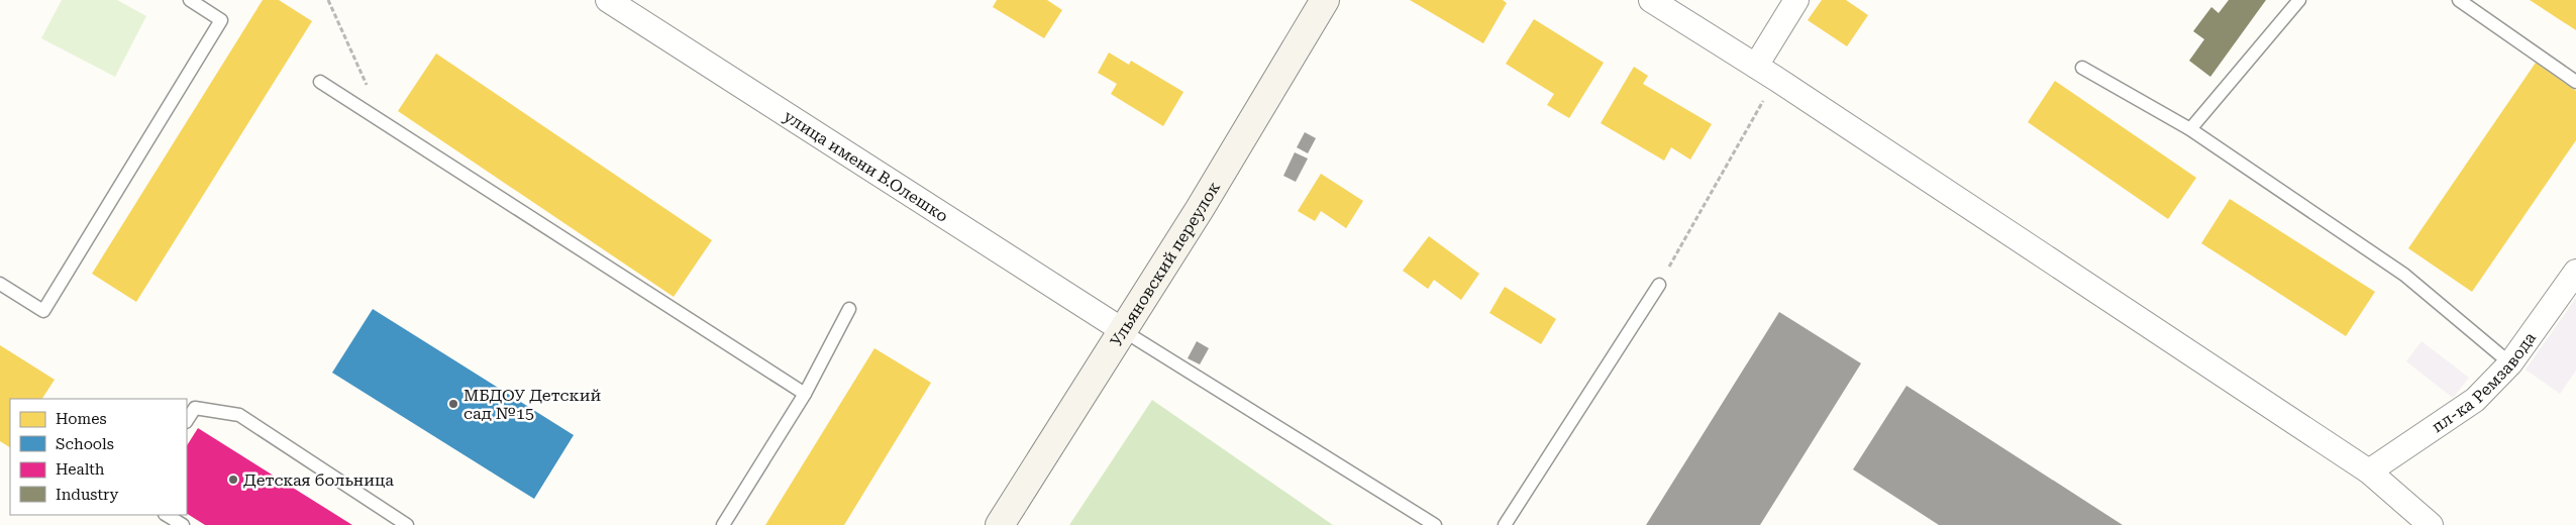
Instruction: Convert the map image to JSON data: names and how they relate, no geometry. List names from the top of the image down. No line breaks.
{"streets":{"main road":["Ульяновский переулок"],"street":["улица имени В.Олешко","пл-ка Ремзавода"]},"crossings":[["улица имени В.Олешко","Ульяновский переулок"]],"places":["МБДОУ Детский сад №15","Детская больница"],"legend":["Homes","Schools","Health","Industry"]}
